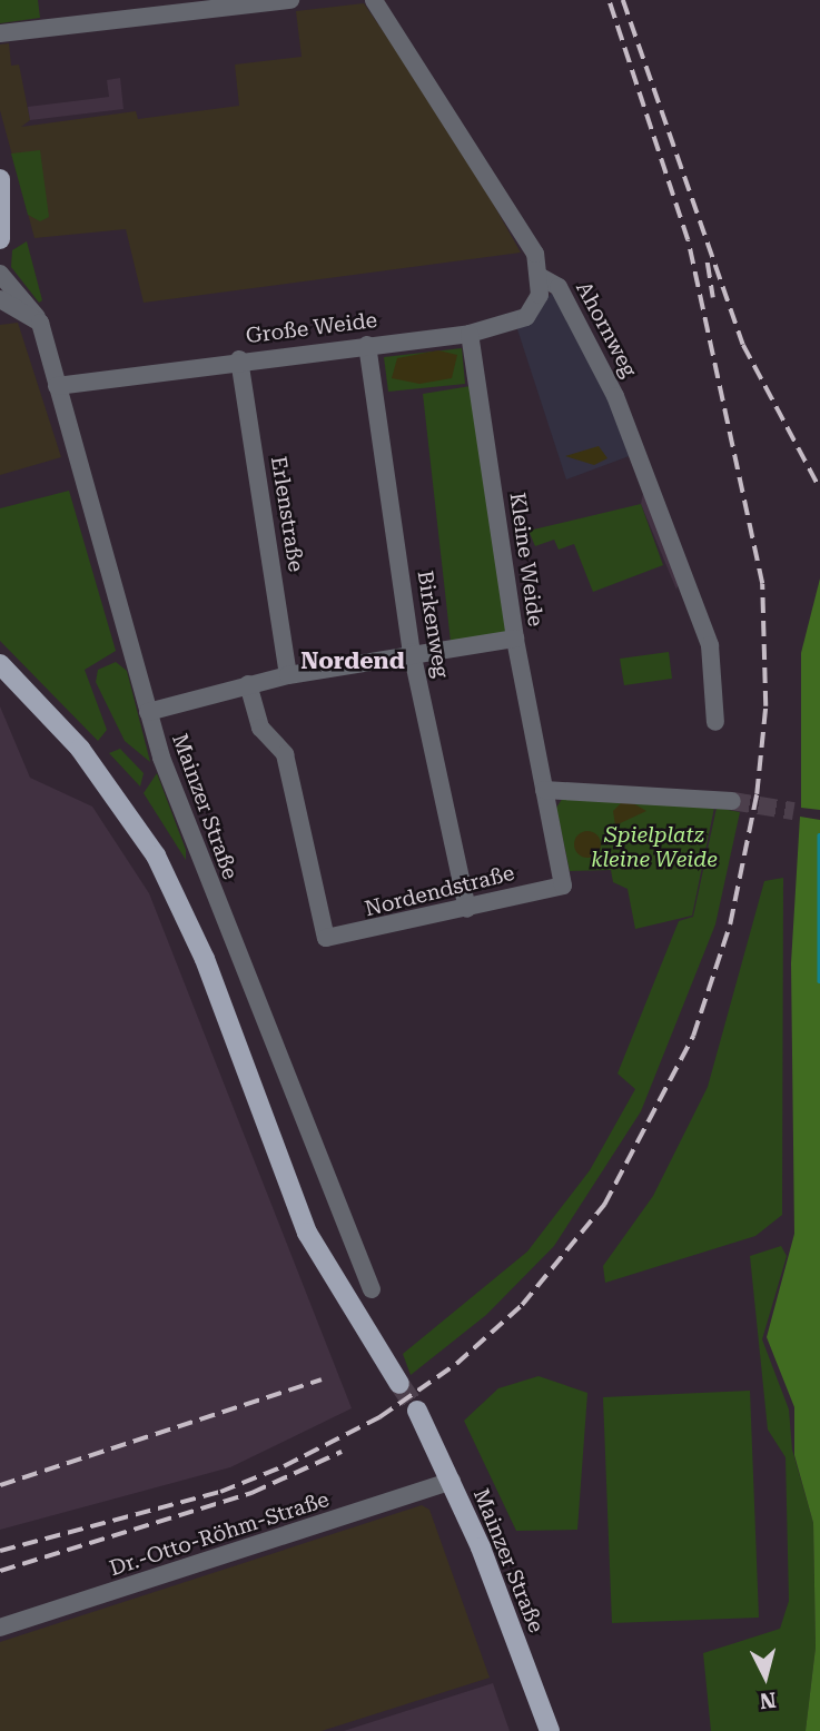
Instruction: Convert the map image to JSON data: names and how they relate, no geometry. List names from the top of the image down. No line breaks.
{"streets":{"main road":["Mainzer Straße"],"street":["Große Weide","Ahornweg","Erlenstraße","Kleine Weide","Birkenweg","Nordendstraße","Dr.-Otto-Röhm-Straße"]},"crossings":[["Große Weide","Ahornweg"],["Große Weide","Erlenstraße"],["Große Weide","Kleine Weide"],["Große Weide","Birkenweg"],["Große Weide","Mainzer Straße"],["Kleine Weide","Nordendstraße"],["Birkenweg","Nordendstraße"],["Mainzer Straße","Dr.-Otto-Röhm-Straße"]],"districts":["Nordend"],"parks":["Spielplatz kleine Weide"],"north":"bottom"}
